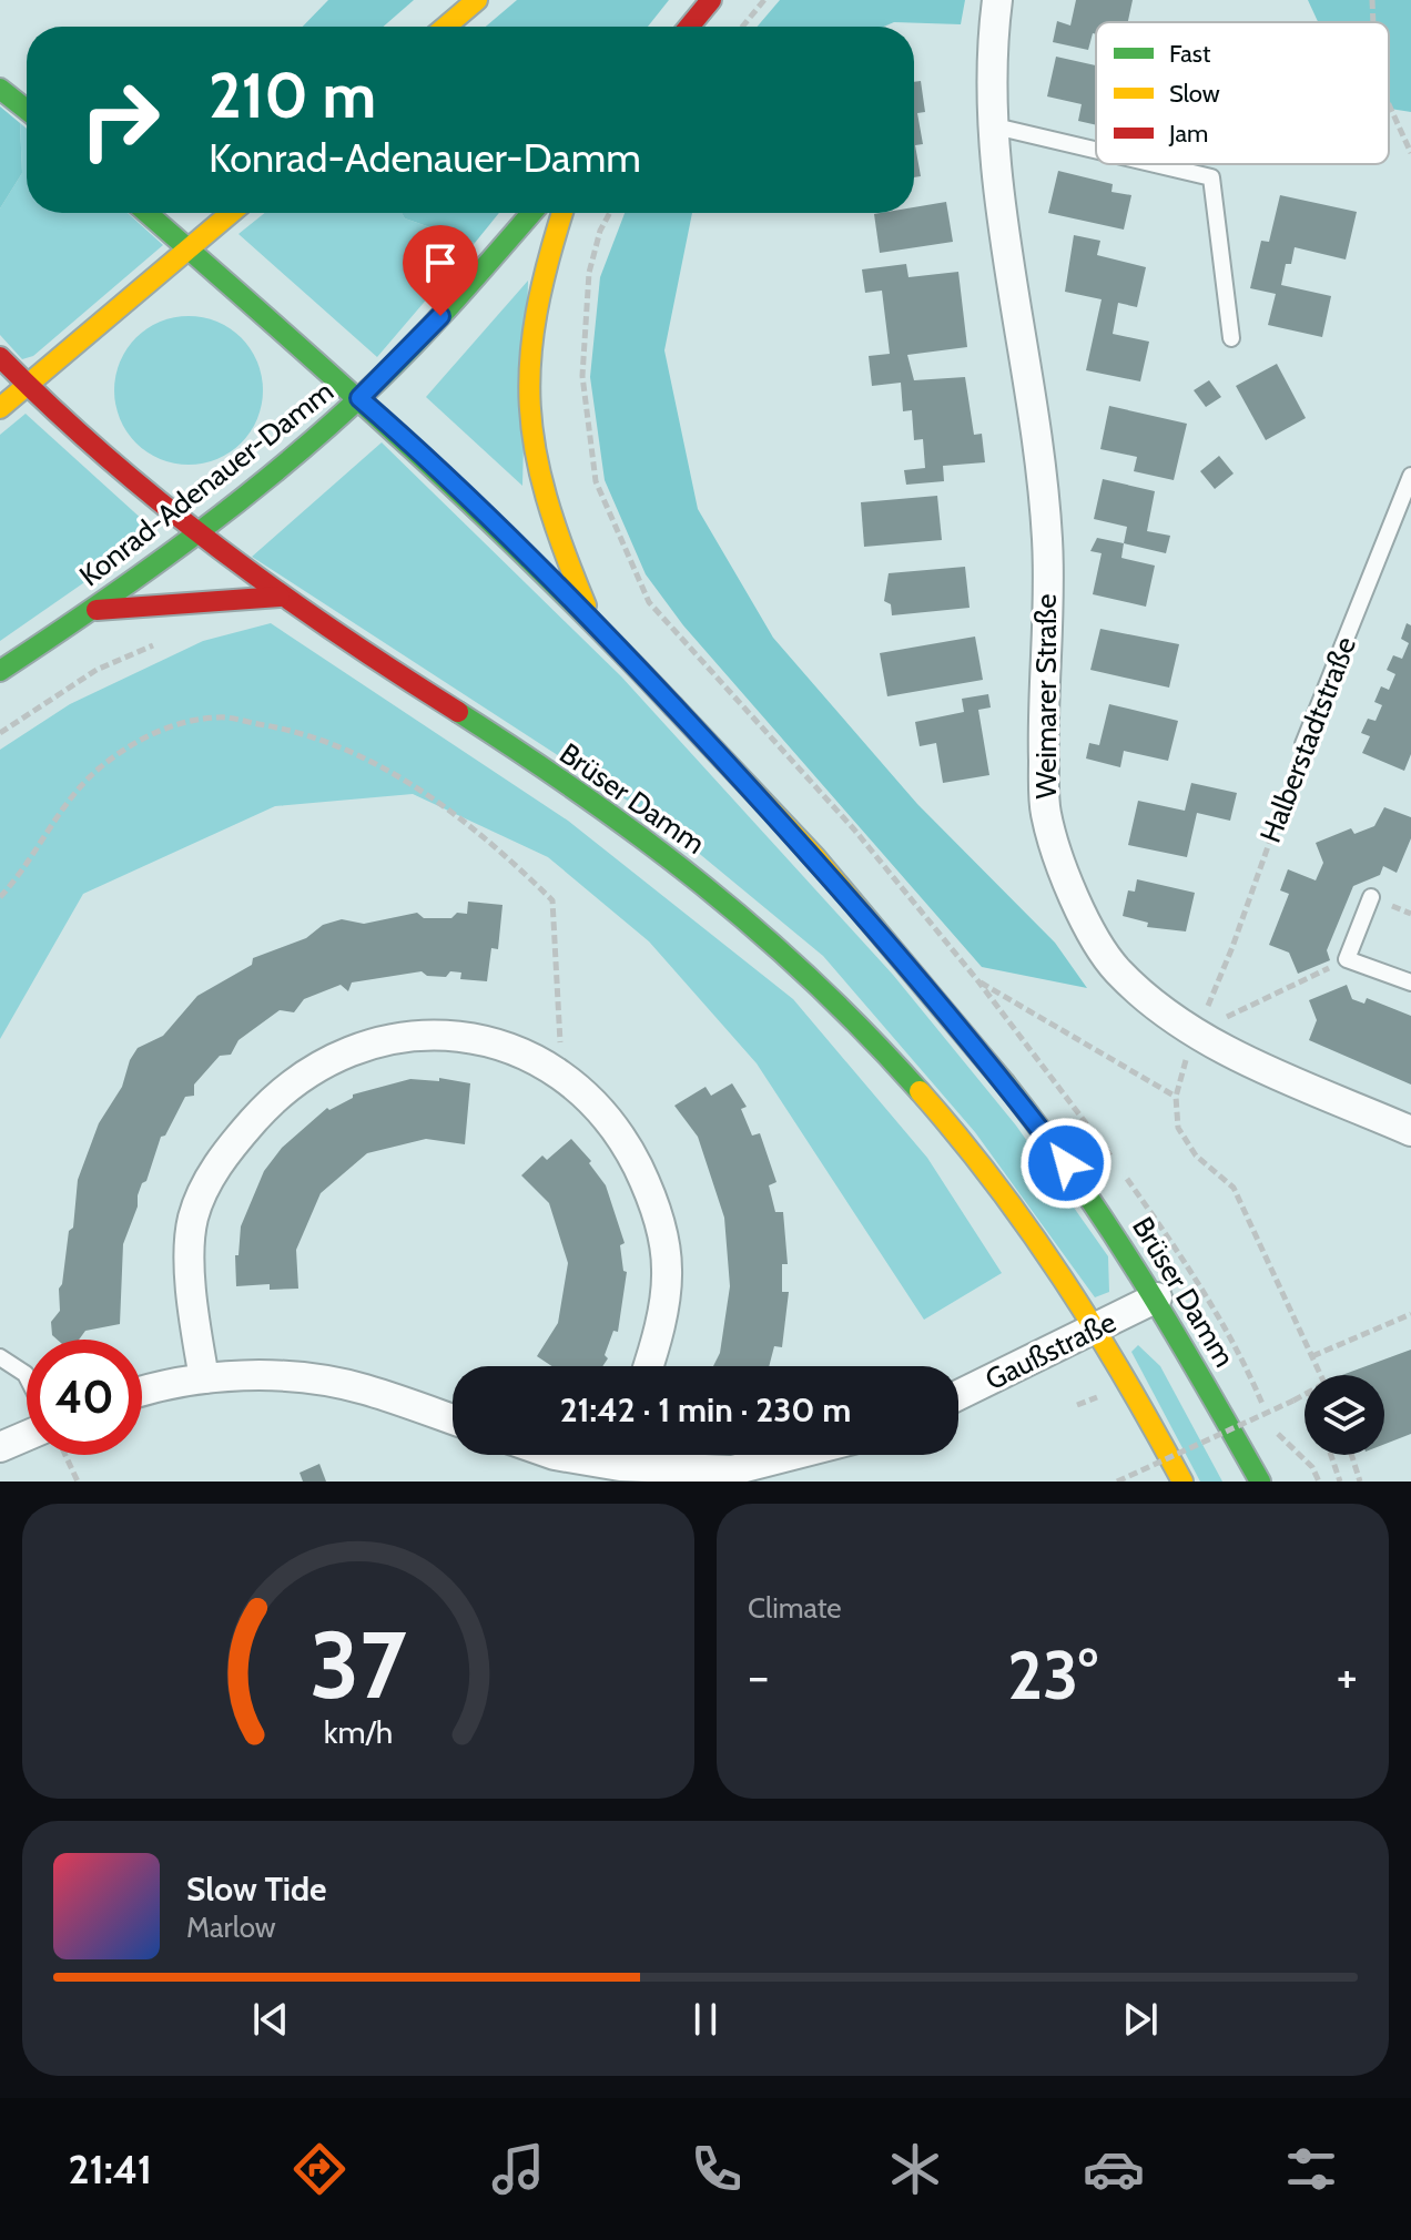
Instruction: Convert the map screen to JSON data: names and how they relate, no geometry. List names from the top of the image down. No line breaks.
{"streets":{"street":["Konrad-Adenauer-Damm","Weimarer Straße","Brüser Damm","Gaußstraße"],"lane":["Halberstadtstraße"]},"crossings":[["Konrad-Adenauer-Damm","Brüser Damm"],["Brüser Damm","Gaußstraße"]],"legend":["Fast","Slow","Jam"],"page":{"turn":["210 m","Konrad-Adenauer-Damm"],"limit":"40","trip":"21:42 · 1 min · 230 m","tile":"Climate","heat":["−","23°","+"],"song":["Slow Tide","Marlow"],"tabs":"21:41","gauge":["37","km/h"]}}
